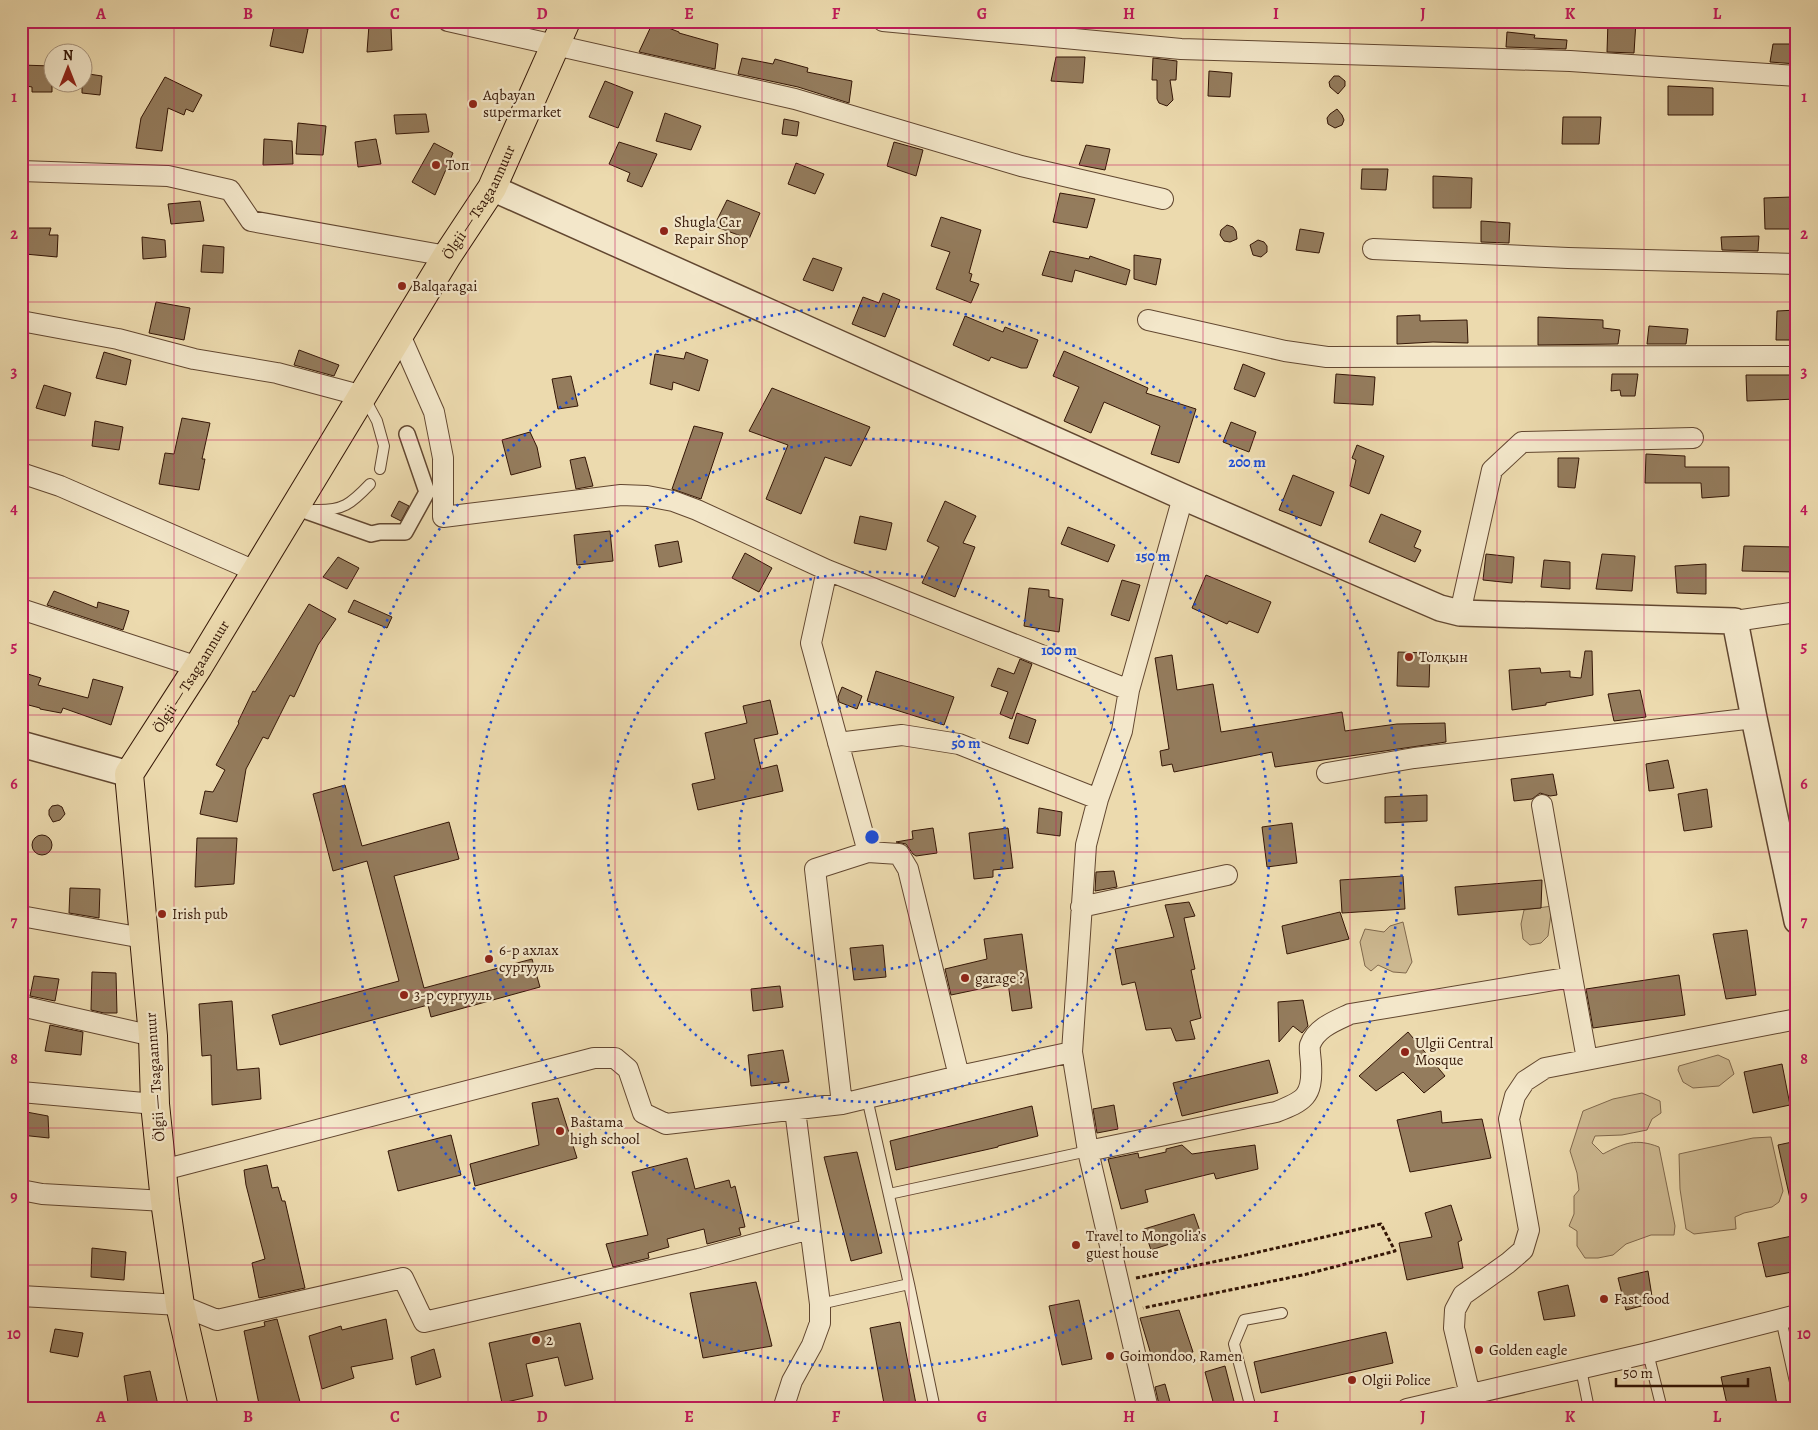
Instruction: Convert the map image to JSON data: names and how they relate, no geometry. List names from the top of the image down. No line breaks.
{"streets":{"highway":["Ölgii — Tsagaannuur"]},"places":["Aqbayan supermarket","Топ","Shugla Car Repair Shop","Balqaragai","Толқын","Irish pub","6-р ахлах сургууль","garage ?","3-р сургууль","Ulgii Central Mosque","Bastama high school","Travel to Mongolia’s guest house","Fast food","2","Golden eagle","Goimondoo, Ramen","Olgii Police"],"scale_bar":"50 m","north":"top","grid":{"columns":["A","B","C","D","E","F","G","H","I","J","K","L"],"rows":["1","2","3","4","5","6","7","8","9","10"]},"rings":["200 m","150 m","100 m","50 m"]}
